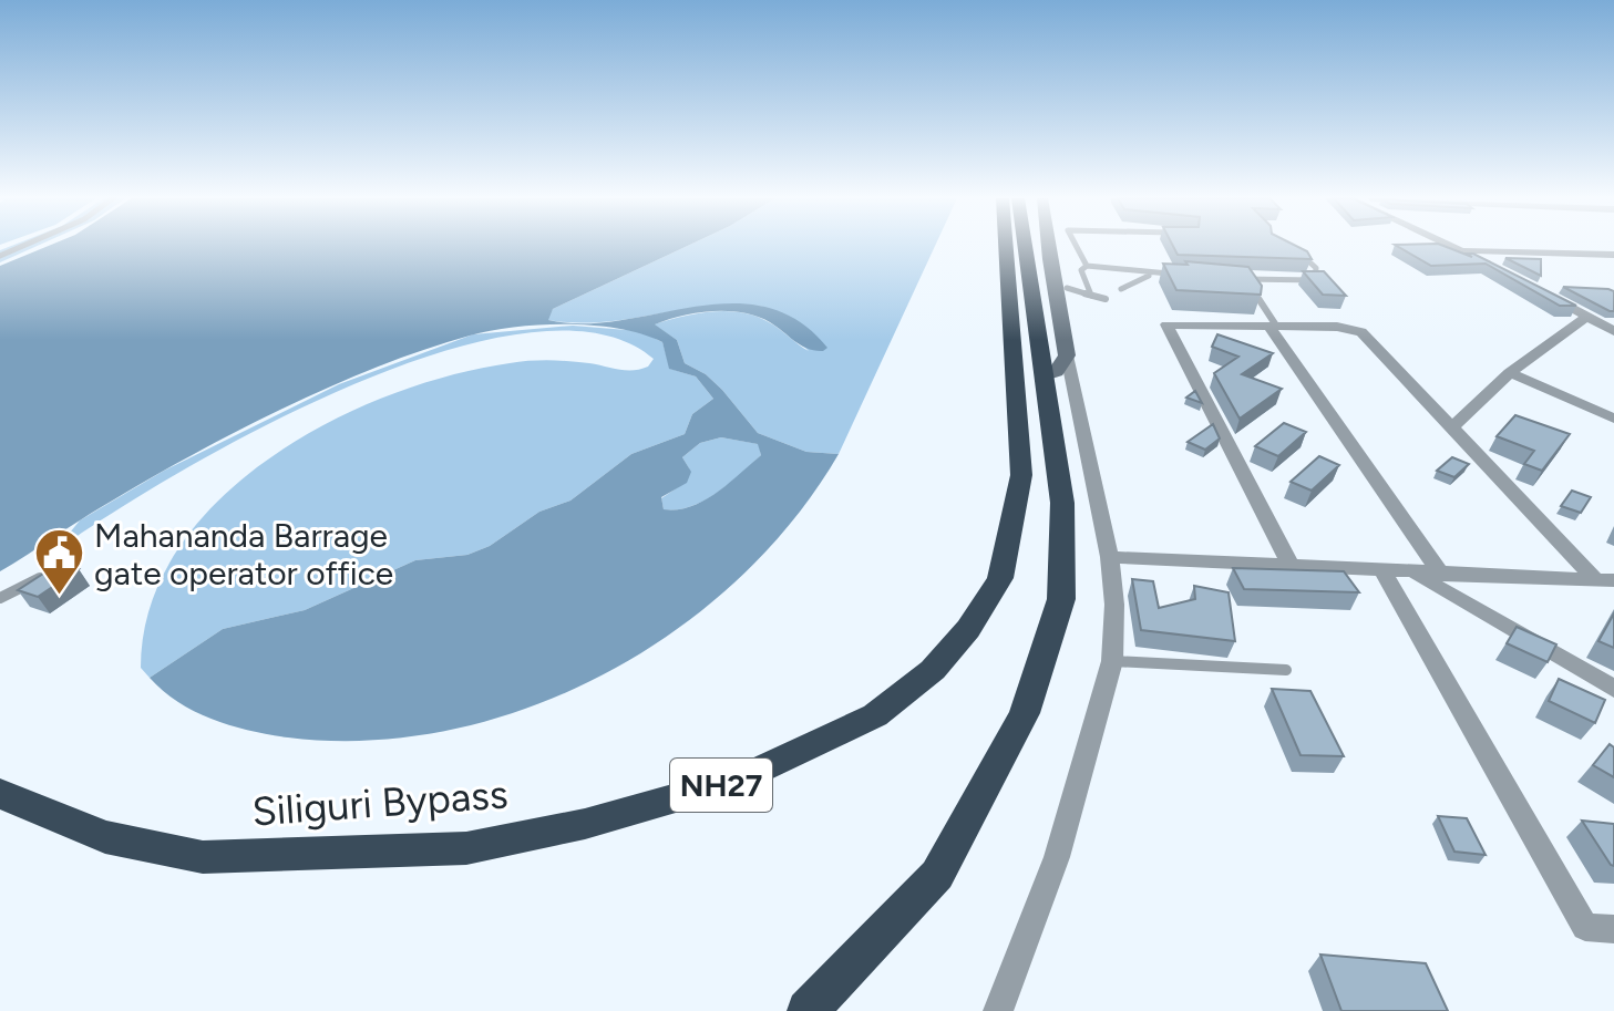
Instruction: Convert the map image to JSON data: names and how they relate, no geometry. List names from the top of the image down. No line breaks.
{"streets":{"highway":["NH27","Siliguri Bypass"]},"places":{"public building":["Mahananda Barrage gate operator office"]}}
